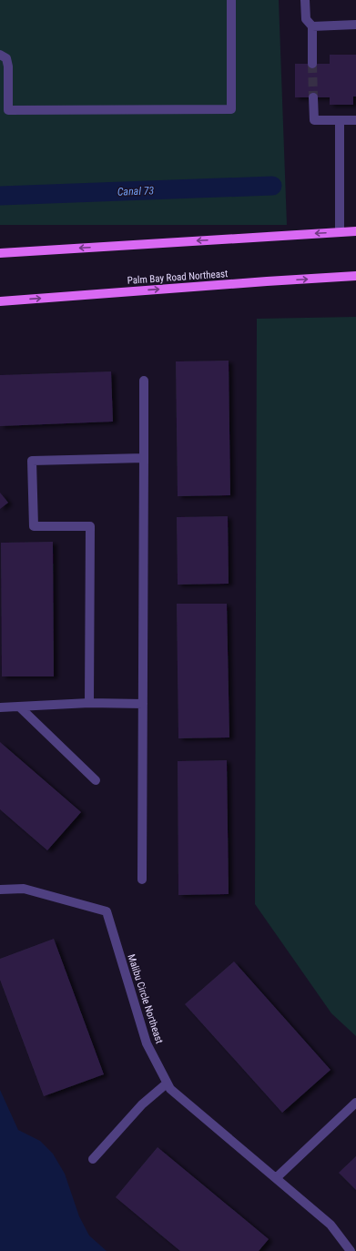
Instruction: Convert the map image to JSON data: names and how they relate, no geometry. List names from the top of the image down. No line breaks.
{"streets":{"main road":["Palm Bay Road Northeast"],"street":["Malibu Circle Northeast"]},"water":["Canal 73"]}
